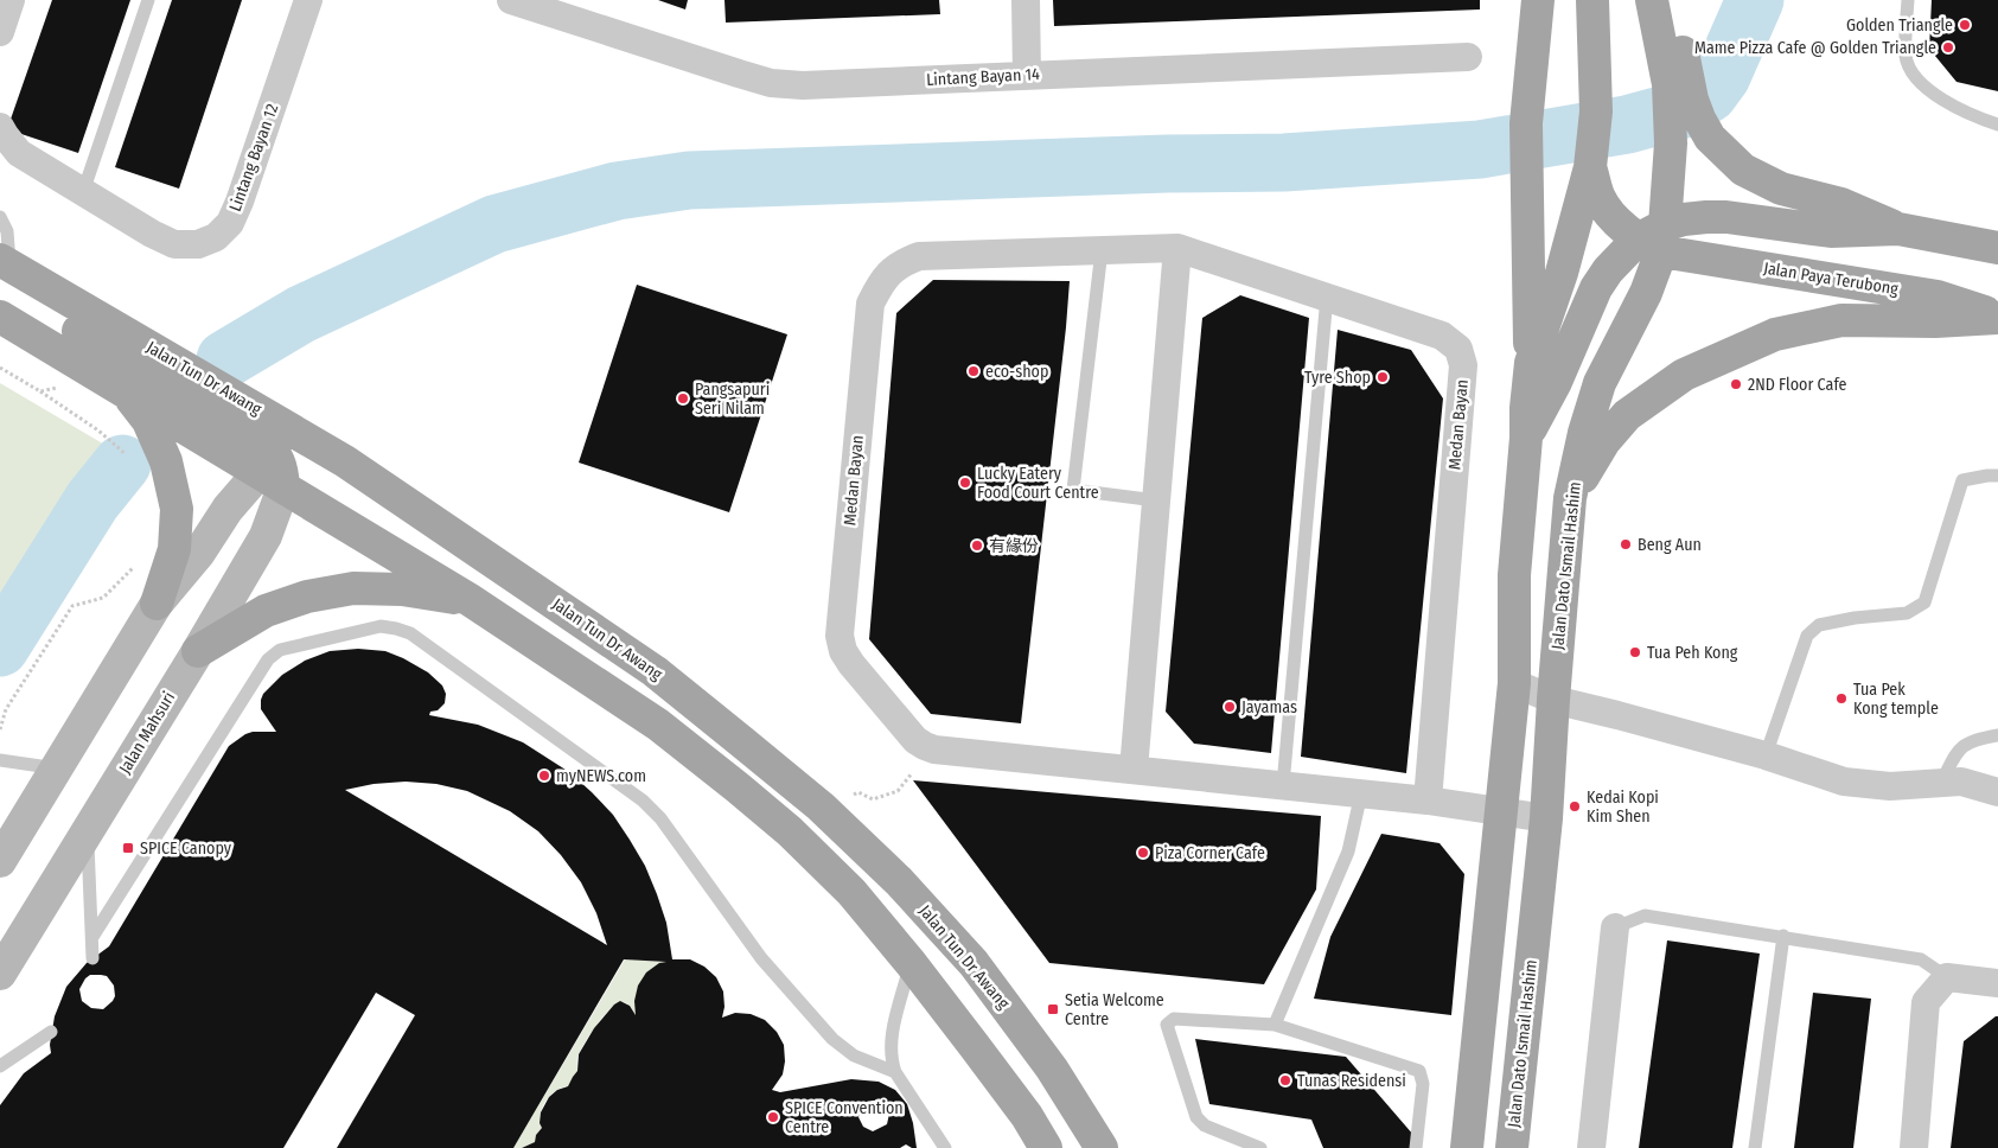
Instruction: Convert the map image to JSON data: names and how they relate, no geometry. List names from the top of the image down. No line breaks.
{"streets":{"main road":["Jalan Paya Terubong","Jalan Tun Dr Awang","Jalan Dato Ismail Hashim"],"street":["Lintang Bayan 14","Lintang Bayan 12","Medan Bayan","Jalan Mahsuri"]},"crossings":[["Jalan Paya Terubong","Jalan Dato Ismail Hashim"],["Medan Bayan","Jalan Dato Ismail Hashim"]],"places":{"other":["Golden Triangle","Mame Pizza Cafe @ Golden Triangle","eco-shop","Tyre Shop","2ND Floor Cafe","Pangsapuri Seri Nilam","Lucky Eatery Food Court Centre","Beng Aun","有緣份","Tua Peh Kong","Tua Pek Kong temple","Jayamas","myNEWS.com","Kedai Kopi Kim Shen","Piza Corner Cafe","Tunas Residensi","SPICE Convention Centre"],"transit":["SPICE Canopy","Setia Welcome Centre"]}}
